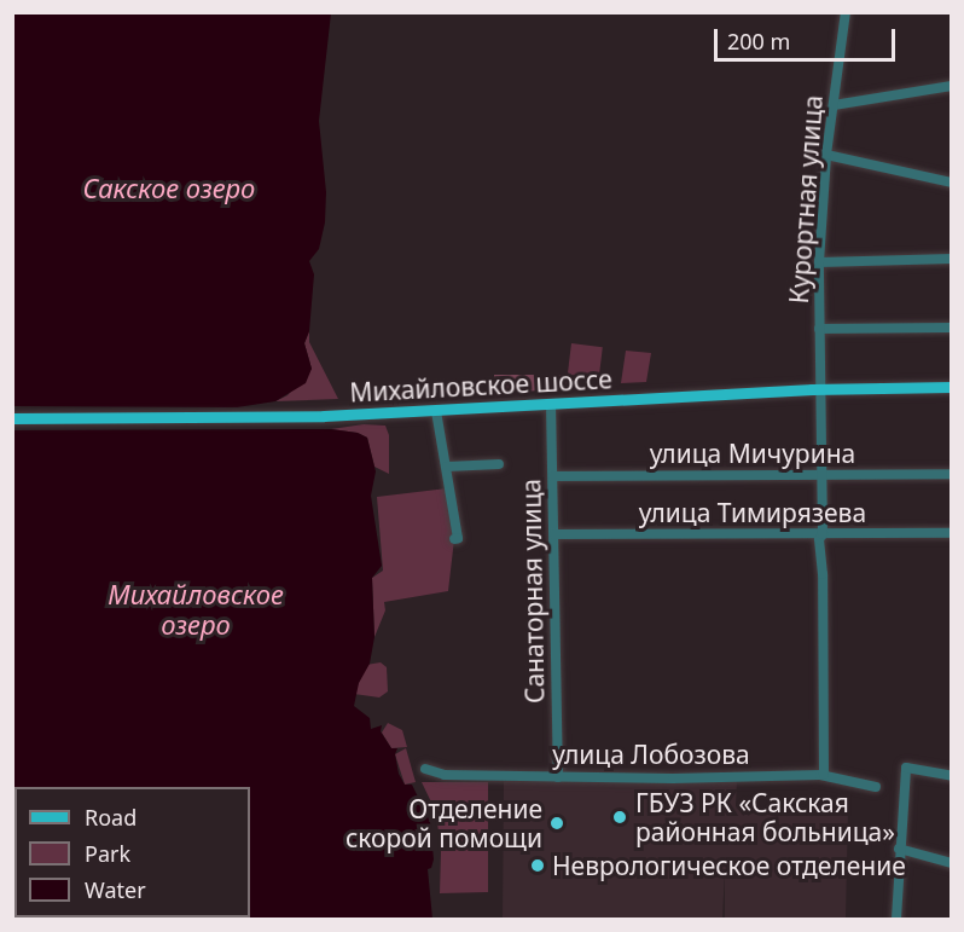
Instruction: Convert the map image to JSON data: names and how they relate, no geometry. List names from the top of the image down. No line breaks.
{"streets":{"main road":["Михайловское шоссе"],"street":["Курортная улица","улица Мичурина","улица Тимирязева","Санаторная улица","улица Лобозова"]},"crossings":[["Курортная улица","Михайловское шоссе"],["Курортная улица","улица Мичурина"],["Курортная улица","улица Тимирязева"],["Курортная улица","улица Лобозова"],["Михайловское шоссе","Санаторная улица"],["улица Мичурина","Санаторная улица"],["улица Тимирязева","Санаторная улица"],["Санаторная улица","улица Лобозова"]],"water":["Сакское озеро","Михайловское озеро"],"places":["ГБУЗ РК «Сакская районная больница»","Отделение скорой помощи","Неврологическое отделение"],"legend":["Road","Park","Water"],"scale_bar":"200 m"}
